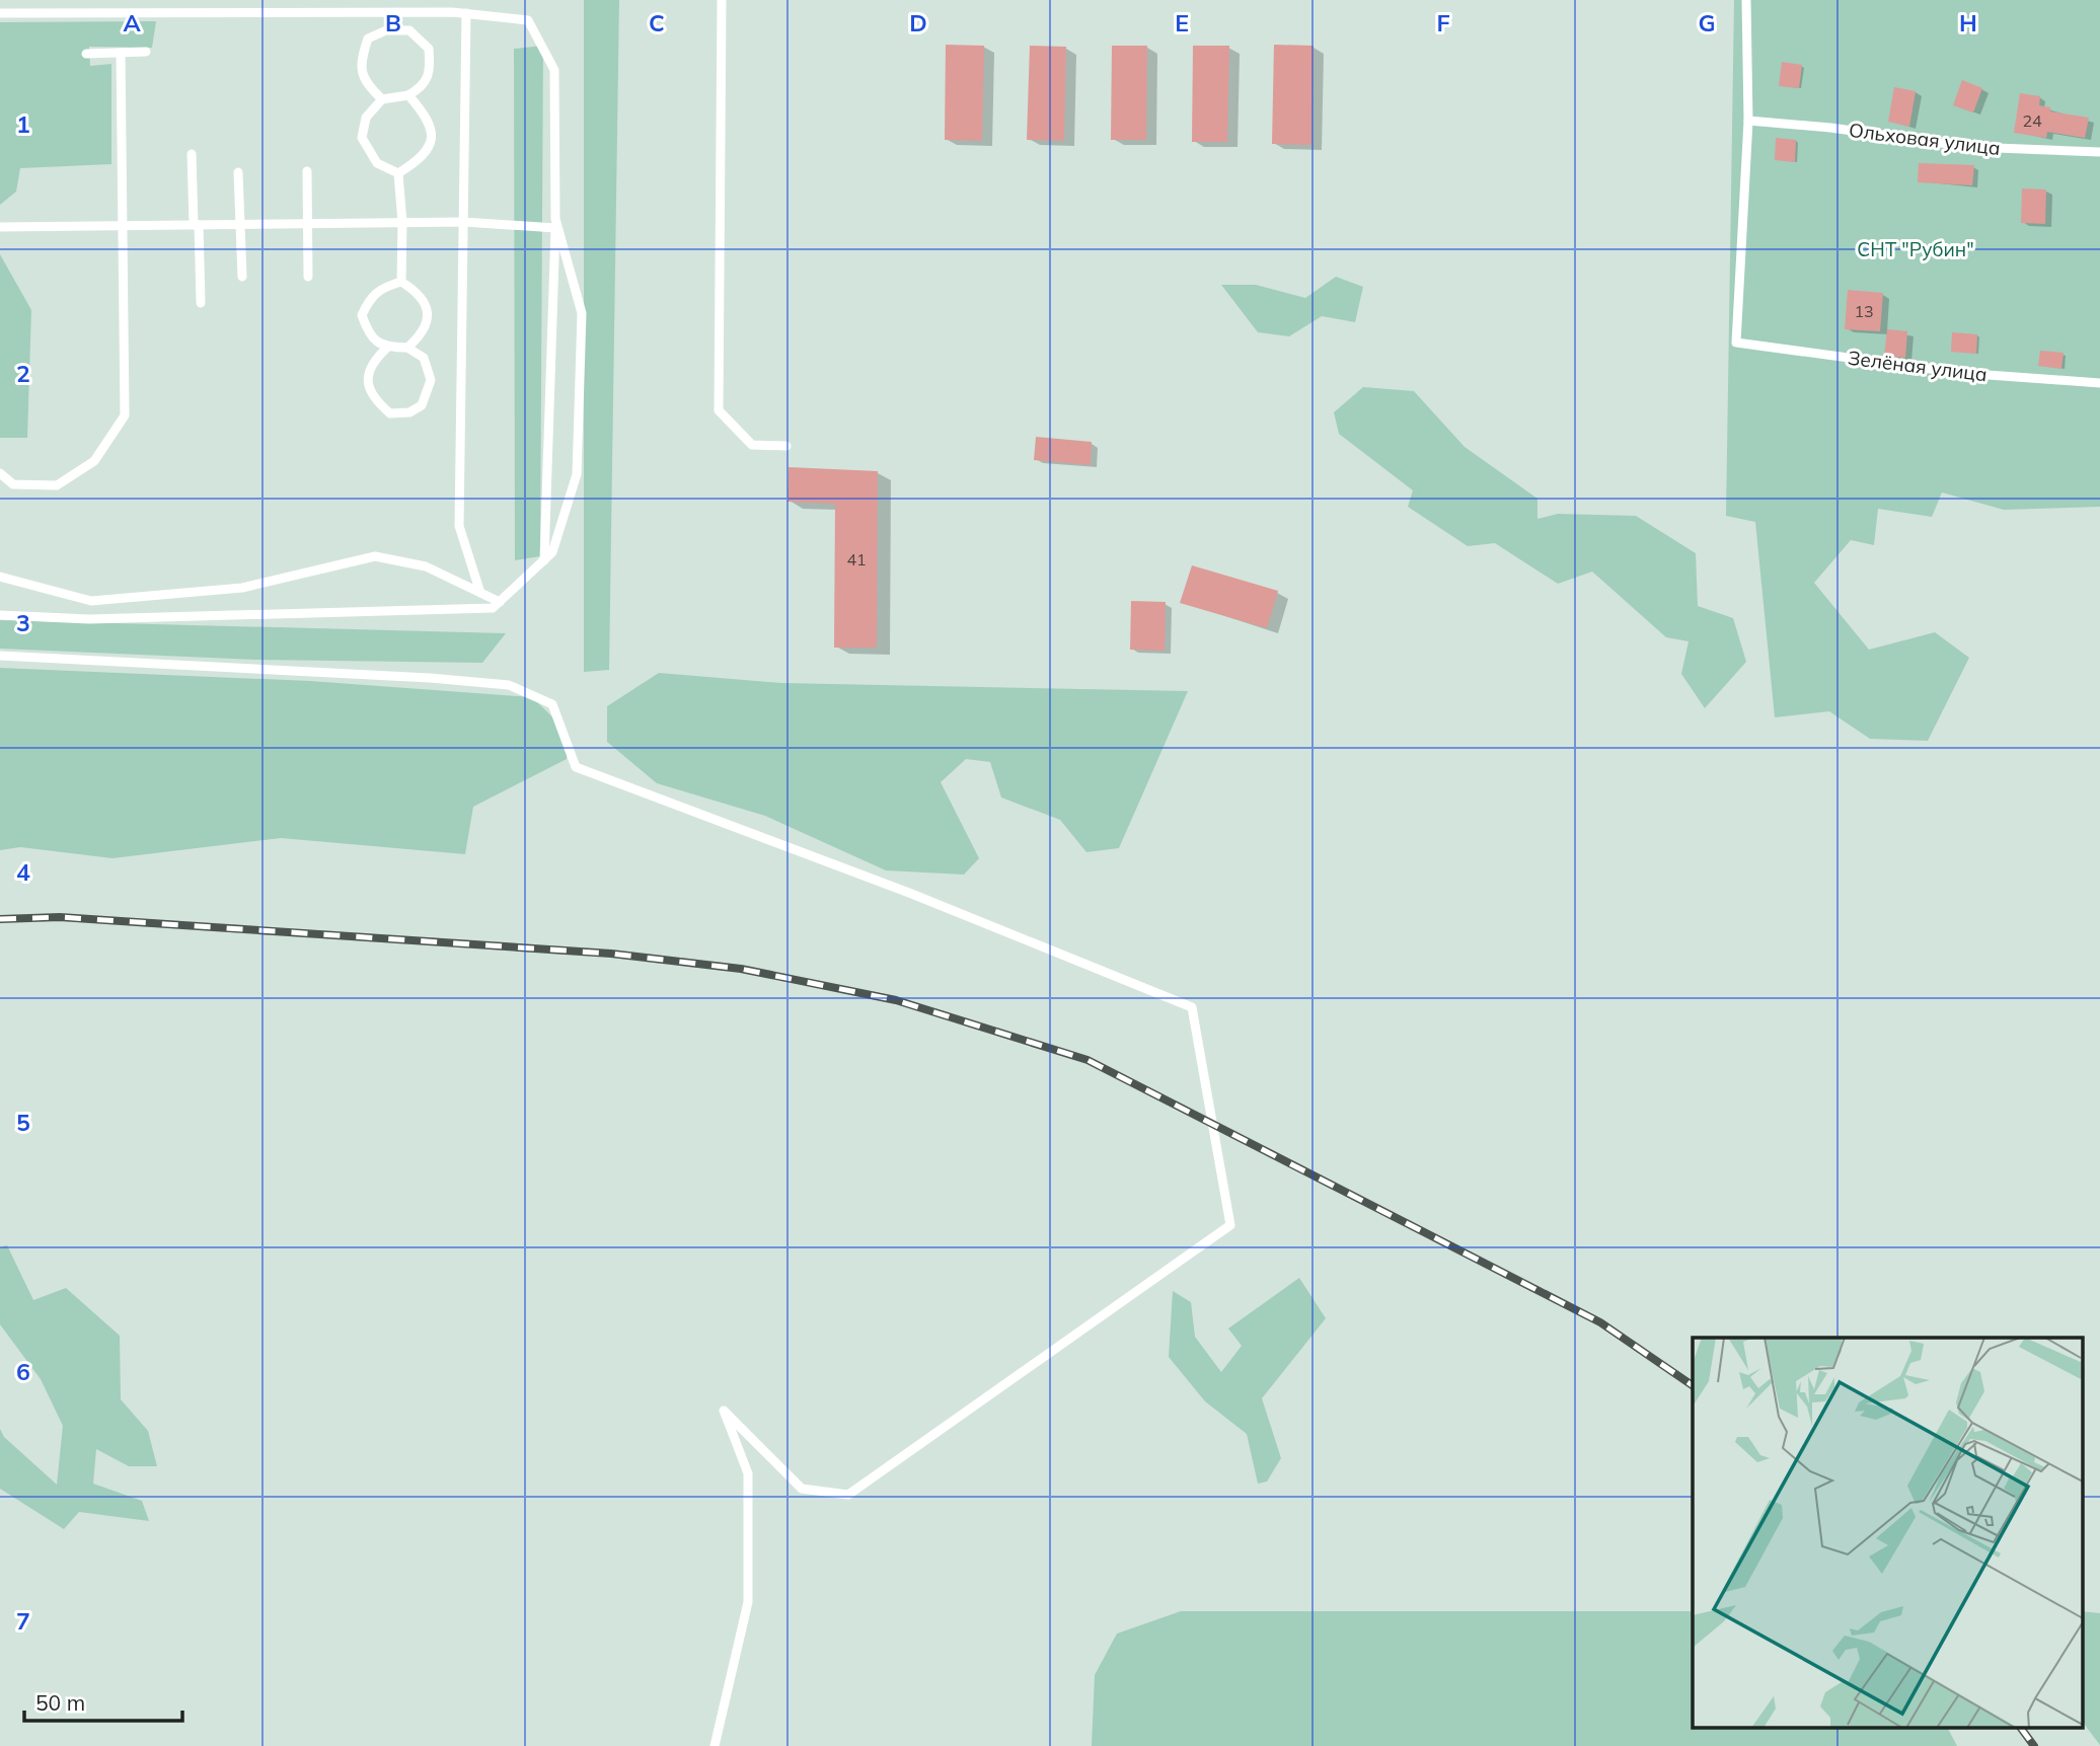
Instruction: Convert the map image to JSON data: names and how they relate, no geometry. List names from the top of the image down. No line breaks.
{"streets":{"lane":["Ольховая улица","Зелёная улица"]},"crossings":[["Ольховая улица","Зелёная улица"]],"parks":["СНТ \"Рубин\""],"house_numbers":["24","13","41"],"scale_bar":"50 m","grid":{"columns":["A","B","C","D","E","F","G","H"],"rows":["1","2","3","4","5","6","7"]}}
